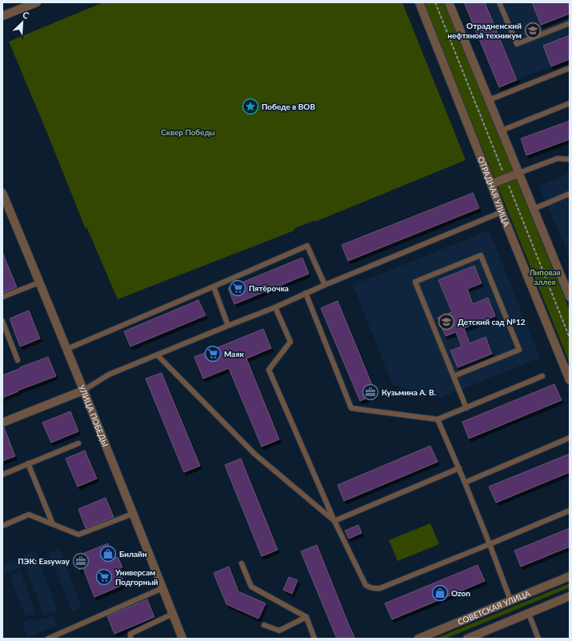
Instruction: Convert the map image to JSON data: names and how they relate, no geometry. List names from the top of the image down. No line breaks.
{"streets":{"street":["ОТРАДНАЯ УЛИЦА","УЛИЦА ПОБЕДЫ","СОВЕТСКАЯ УЛИЦА"]},"parks":["Сквер Победы","Липовая аллея"],"places":{"school or university":["Отрадненский нефтяной техникум","Детский сад №12"],"place":["Победе в ВОВ"],"supermarket":["Пятёрочка","Маяк","Универсам Подгорный"],"office":["Кузьмина А. В.","ПЭК: Easyway"],"shop":["Билайн","Ozon"]},"north":"top right"}
